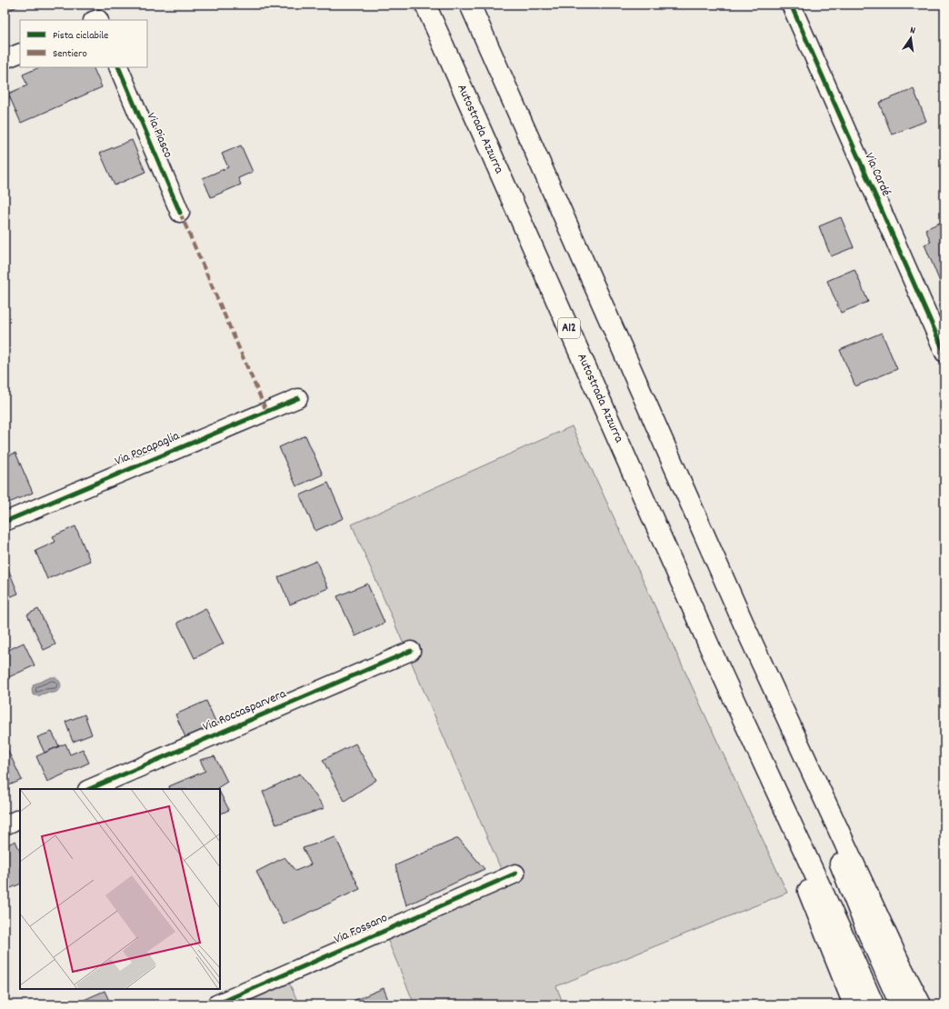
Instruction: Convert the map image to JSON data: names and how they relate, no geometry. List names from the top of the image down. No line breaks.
{"streets":{"highway":["Autostrada Azzurra","A12"],"street":["Via Piasco","Via Cardé","Via Pocapaglia","Via Roccasparvera","Via Fossano"]},"legend":["Pista ciclabile","Sentiero"],"north":"top"}
